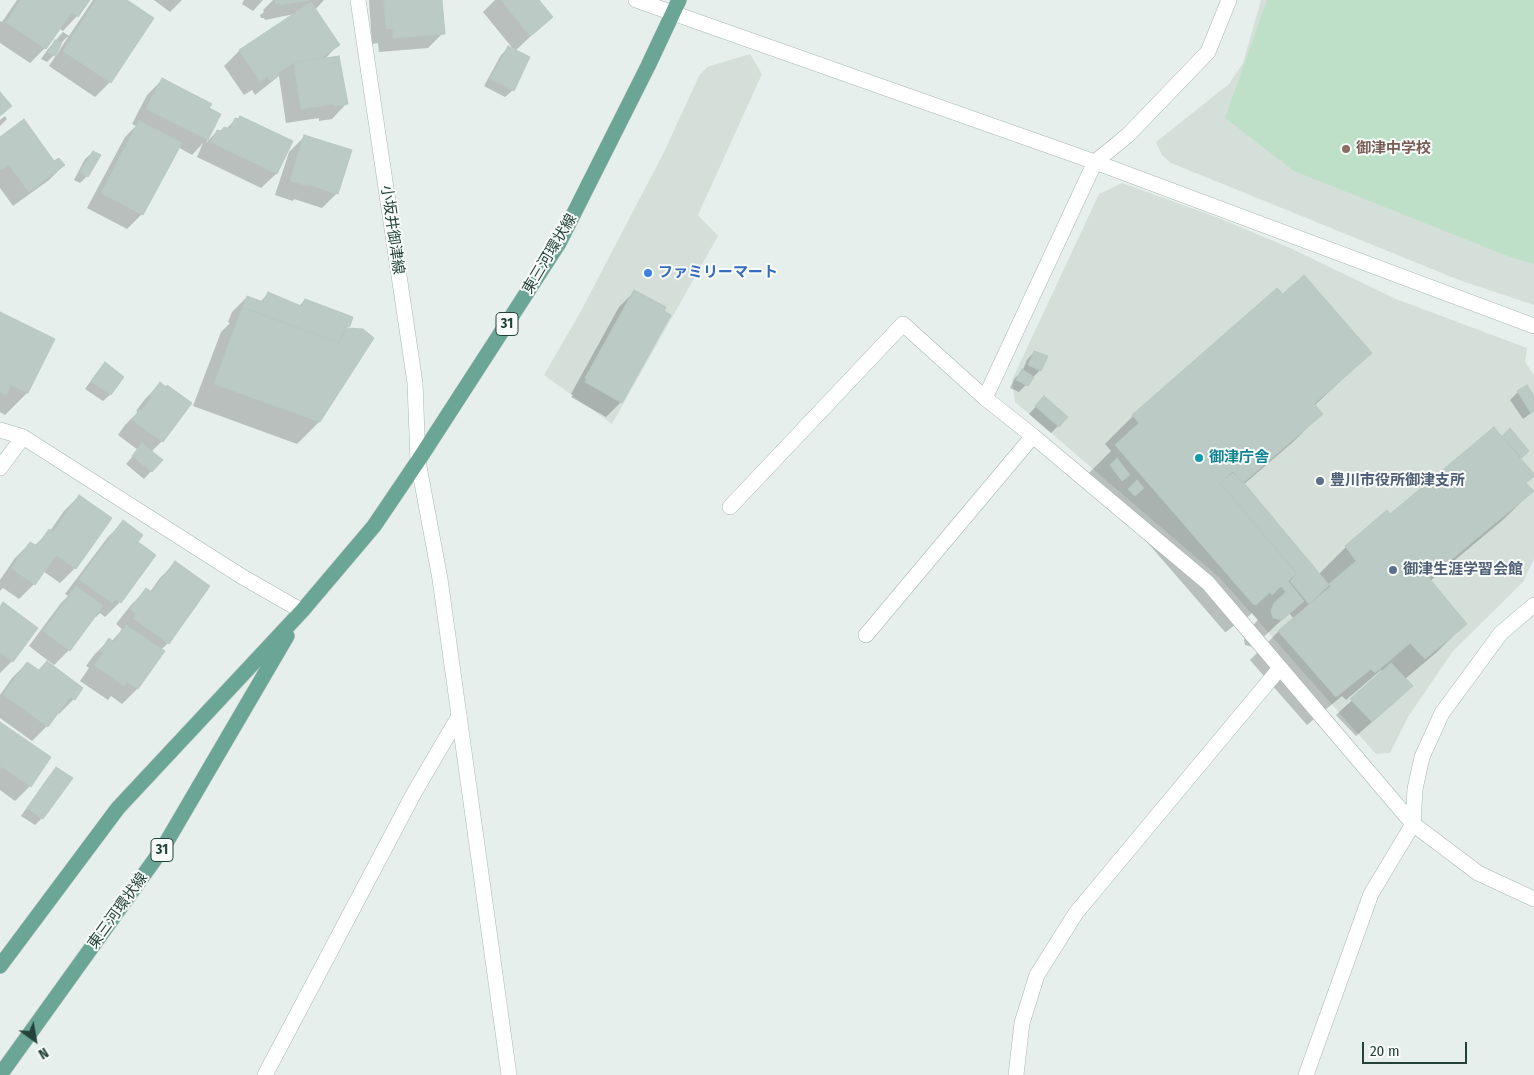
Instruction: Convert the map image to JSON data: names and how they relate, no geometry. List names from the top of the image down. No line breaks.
{"streets":{"main road":["東三河環状線","31"],"street":["小坂井御津線"]},"crossings":[["小坂井御津線","東三河環状線"]],"places":["御津中学校","ファミリーマート","御津庁舎","豊川市役所御津支所","御津生涯学習会館"],"scale_bar":"20 m","north":"bottom right"}
